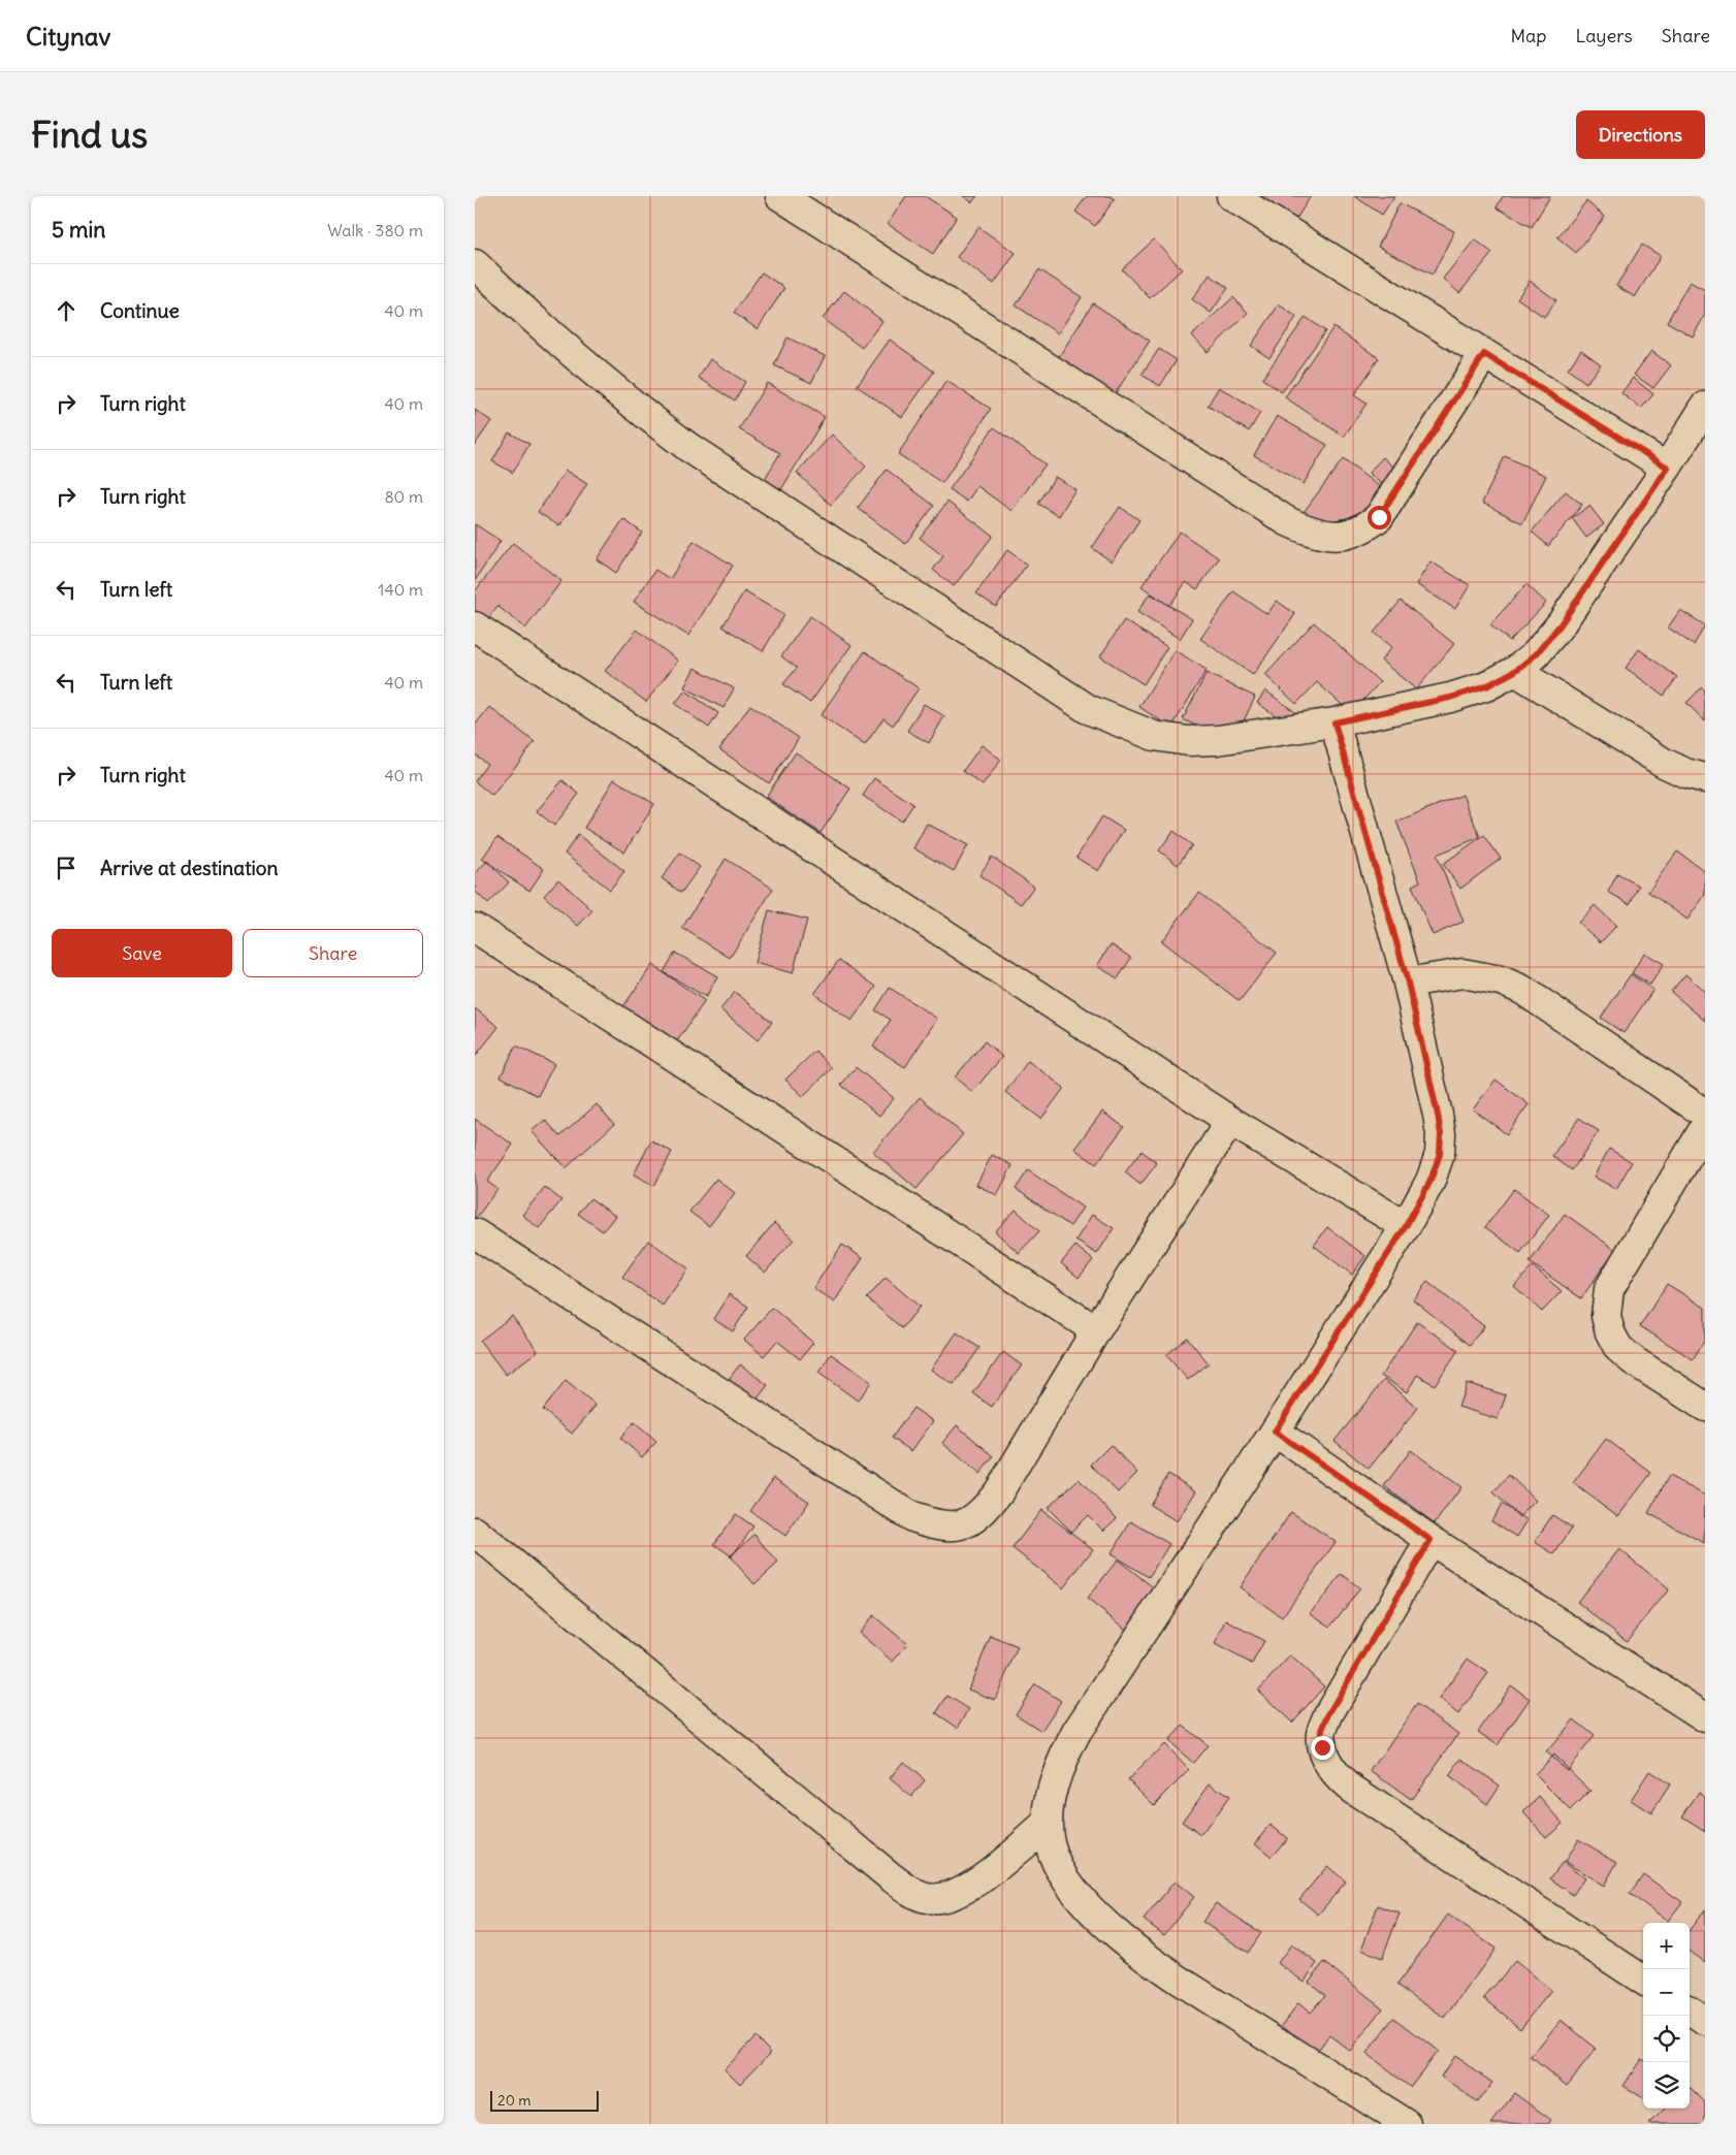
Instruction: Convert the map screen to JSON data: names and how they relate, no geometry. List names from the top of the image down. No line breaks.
{"scale_bar":"20 m","page":{"header":"Citynav","nav":["Map","Layers","Share"],"buttons":["Directions",["Save","Share"]],"title":"Find us","heading":["5 min","Walk · 380 m"],"list":[["Continue","40 m"],["Turn right","40 m"],["Turn right","80 m"],["Turn left","140 m"],["Turn left","40 m"],["Turn right","40 m"],"Arrive at destination"],"map_buttons":["+","−"],"scale":"20 m"}}
